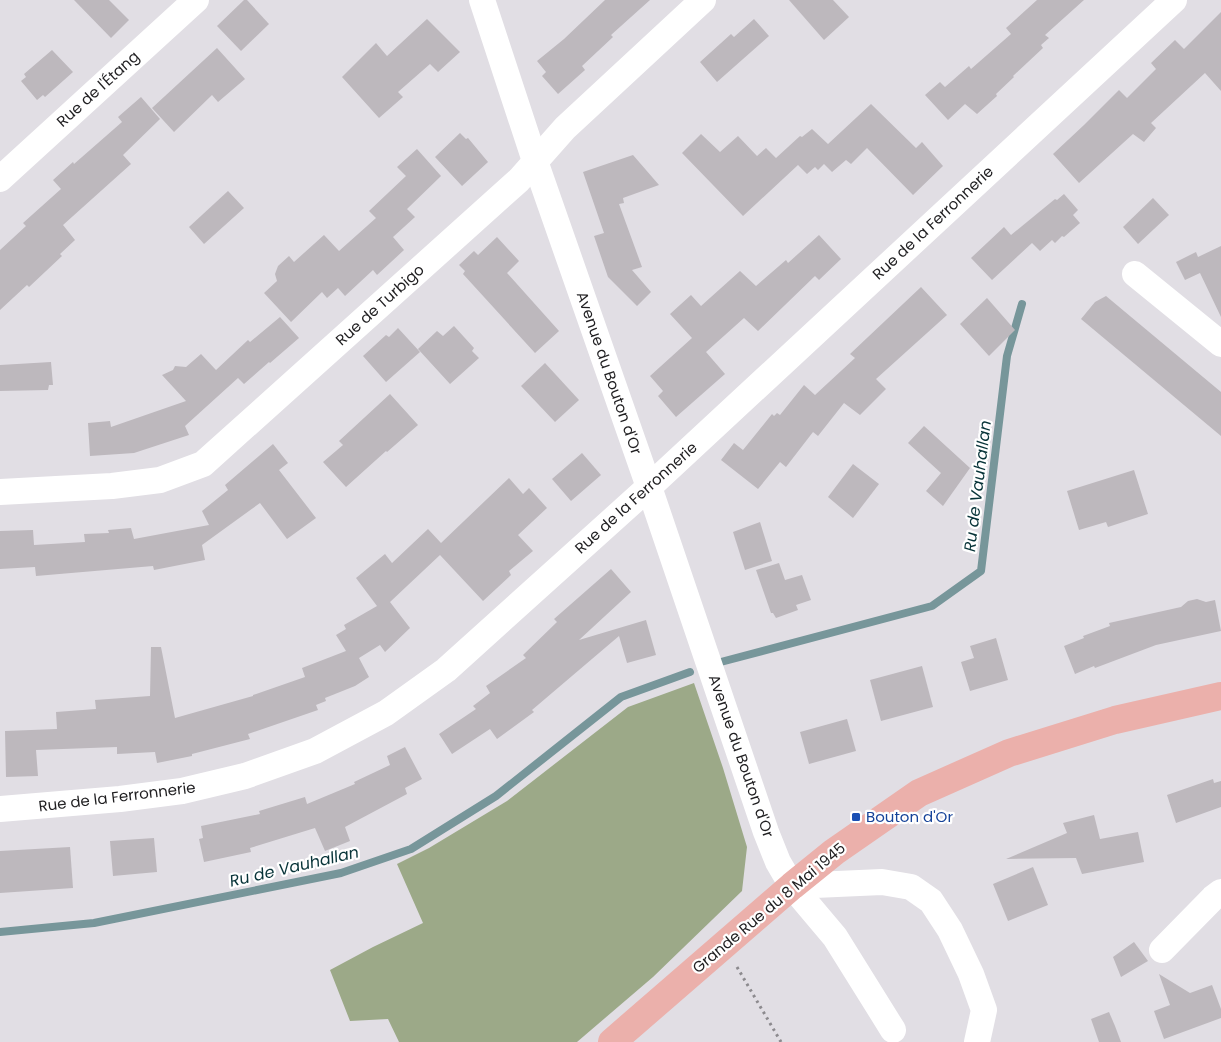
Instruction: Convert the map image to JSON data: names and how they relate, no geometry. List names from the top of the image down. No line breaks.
{"streets":{"main road":["Grande Rue du 8 Mai 1945"],"street":["Rue de l'Étang","Rue de la Ferronnerie","Rue de Turbigo","Avenue du Bouton d'Or"]},"crossings":[["Rue de la Ferronnerie","Avenue du Bouton d'Or"],["Rue de Turbigo","Avenue du Bouton d'Or"],["Avenue du Bouton d'Or","Grande Rue du 8 Mai 1945"]],"water":["Ru de Vauhallan"],"places":{"transit":["Bouton d'Or"]}}
